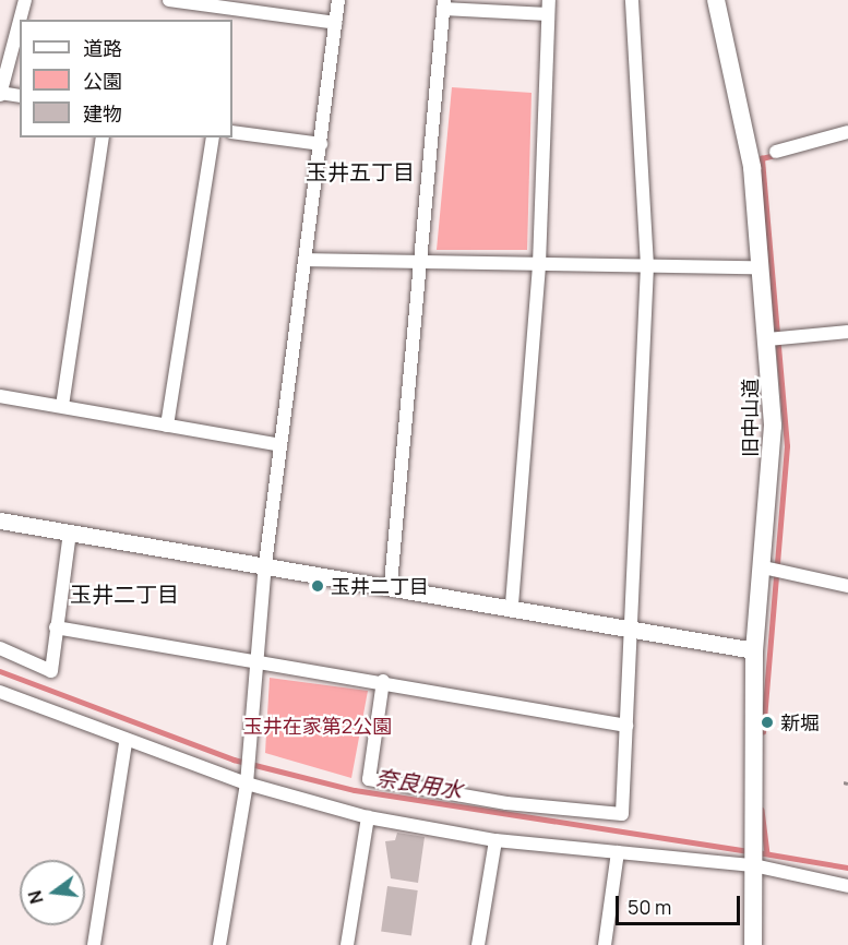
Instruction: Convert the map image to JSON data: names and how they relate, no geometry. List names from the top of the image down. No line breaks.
{"streets":{"main road":["旧中山道"]},"districts":["玉井五丁目","玉井二丁目"],"water":["奈良用水"],"parks":["玉井在家第2公園"],"places":["玉井二丁目","新堀"],"legend":["道路","公園","建物"],"scale_bar":"50 m","north":"left"}
